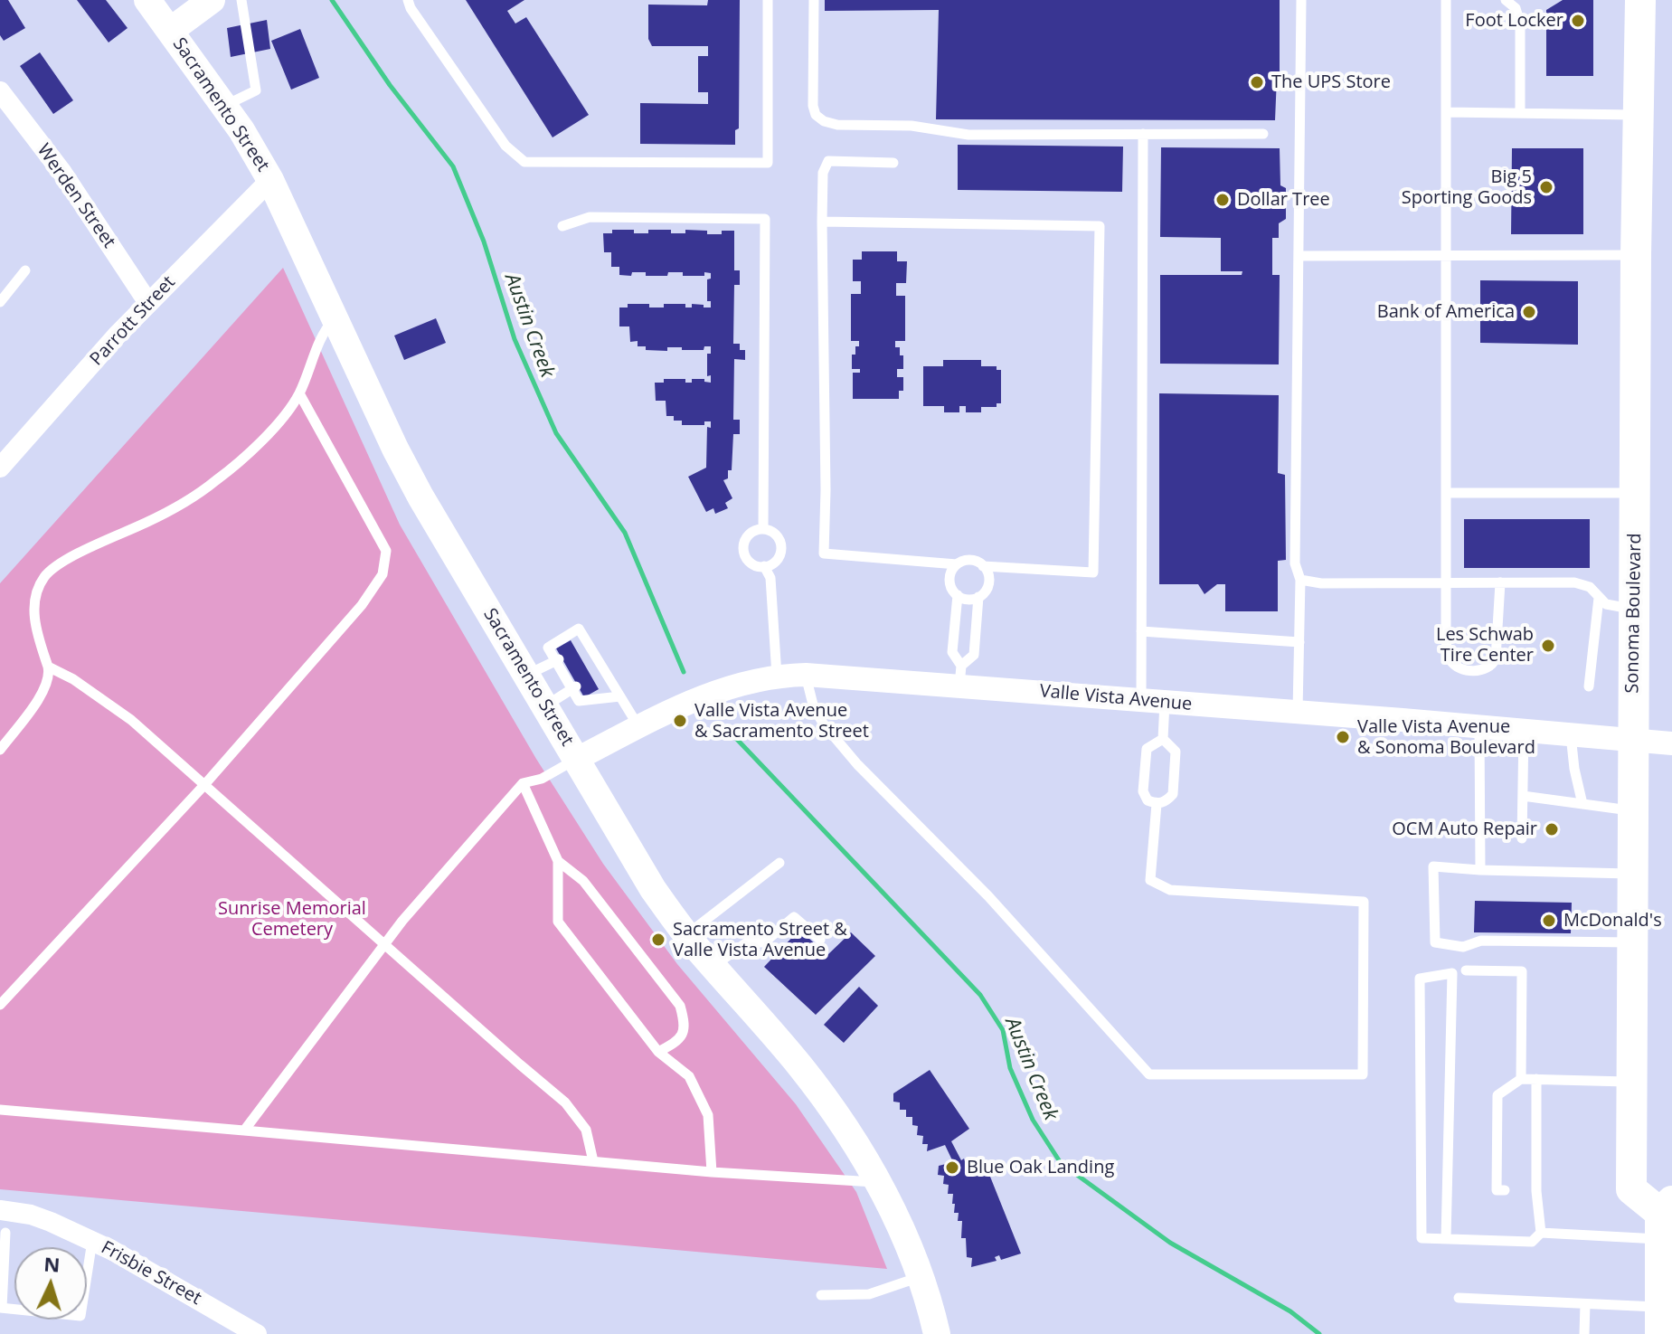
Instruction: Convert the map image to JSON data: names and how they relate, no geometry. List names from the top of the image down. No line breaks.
{"streets":{"main road":["Sacramento Street","Sonoma Boulevard"],"street":["Werden Street","Parrott Street","Valle Vista Avenue","Frisbie Street"]},"crossings":[["Sacramento Street","Parrott Street"],["Sacramento Street","Valle Vista Avenue"],["Werden Street","Parrott Street"],["Sonoma Boulevard","Valle Vista Avenue"]],"water":["Austin Creek"],"parks":["Sunrise Memorial Cemetery"],"places":["Foot Locker","The UPS Store","Big 5 Sporting Goods","Dollar Tree","Bank of America","Les Schwab Tire Center","Valle Vista Avenue & Sacramento Street","Valle Vista Avenue & Sonoma Boulevard","OCM Auto Repair","McDonald's","Sacramento Street & Valle Vista Avenue","Blue Oak Landing"],"north":"top"}
